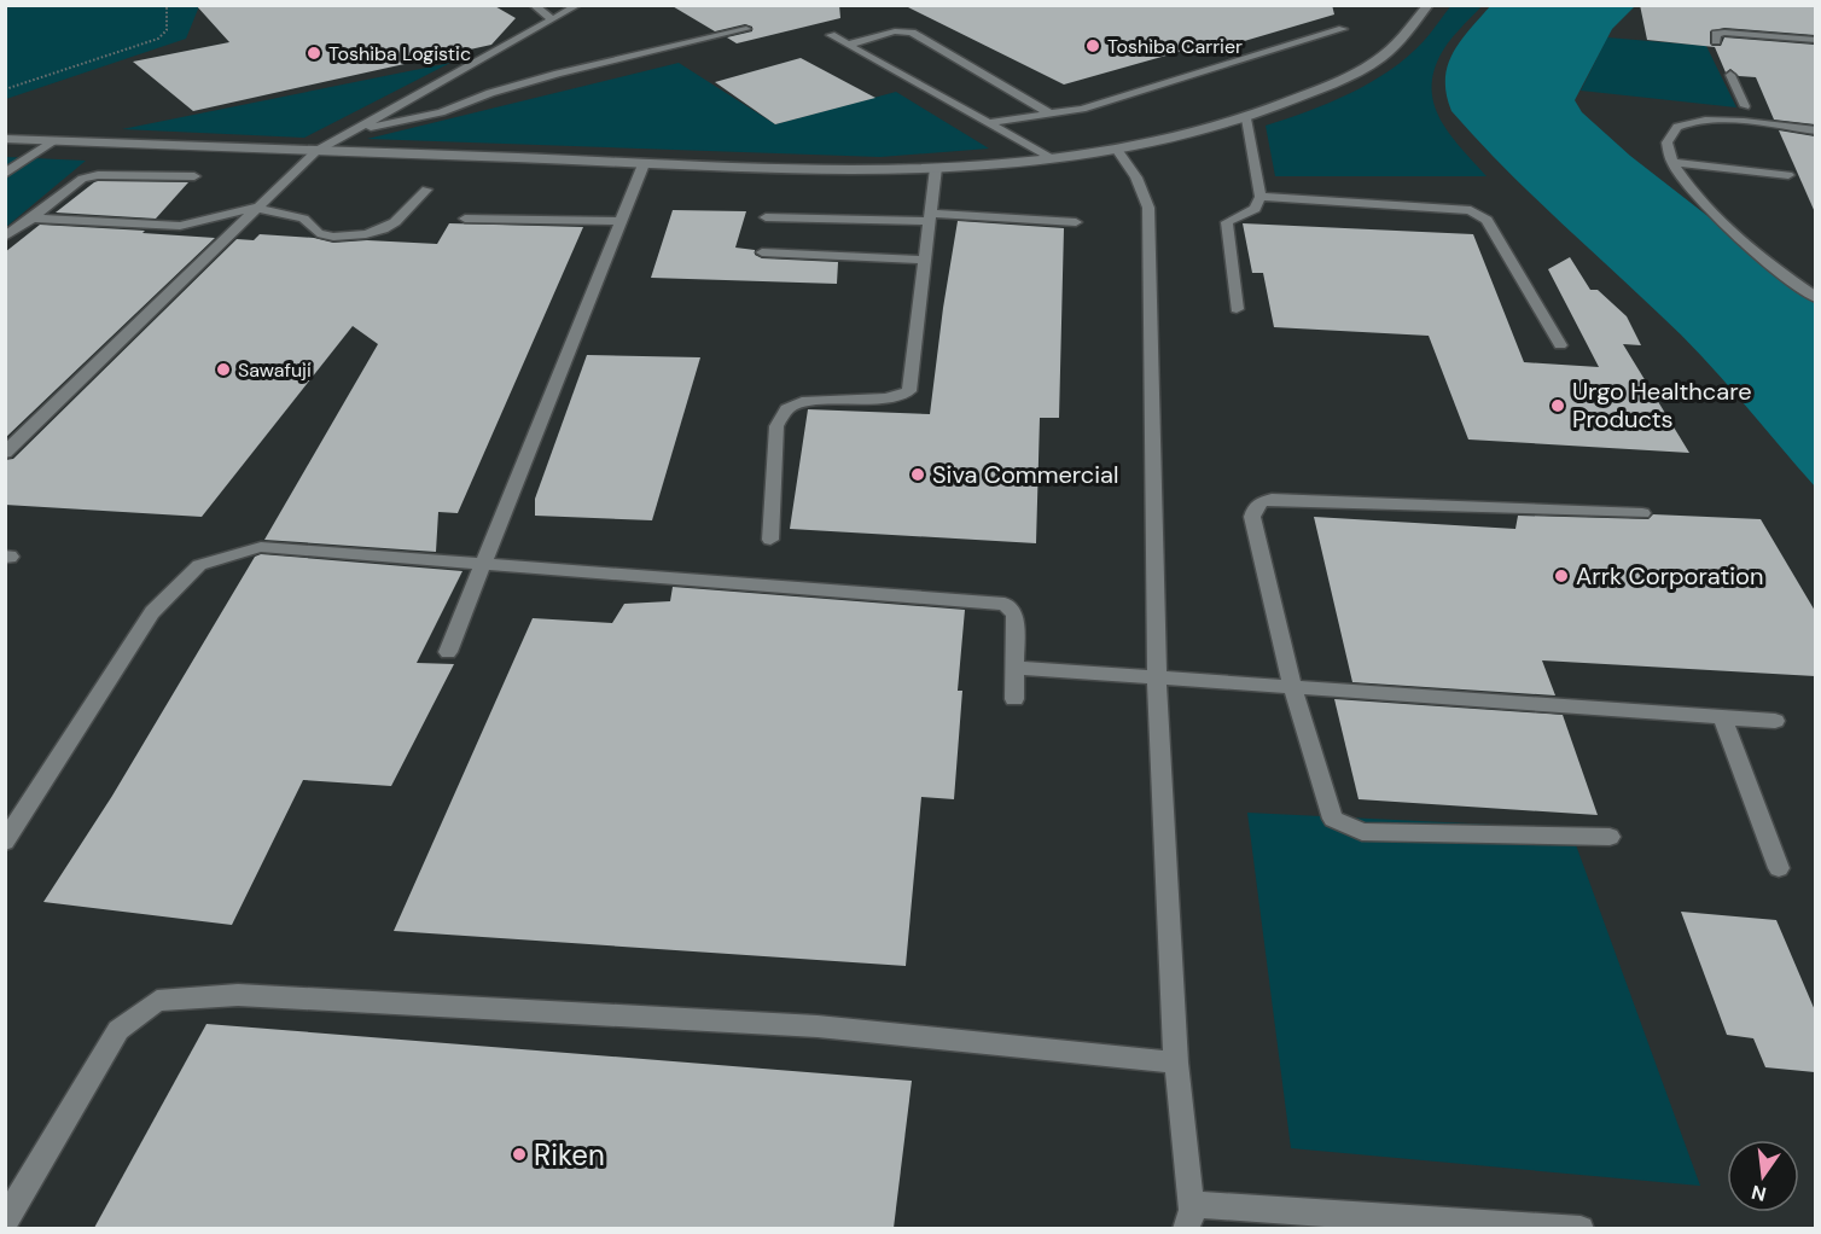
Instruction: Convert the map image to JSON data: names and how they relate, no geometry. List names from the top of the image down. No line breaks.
{"places":["Toshiba Carrier","Toshiba Logistic","Sawafuji","Urgo Healthcare Products","Siva Commercial","Arrk Corporation","Riken"],"north":"bottom"}
